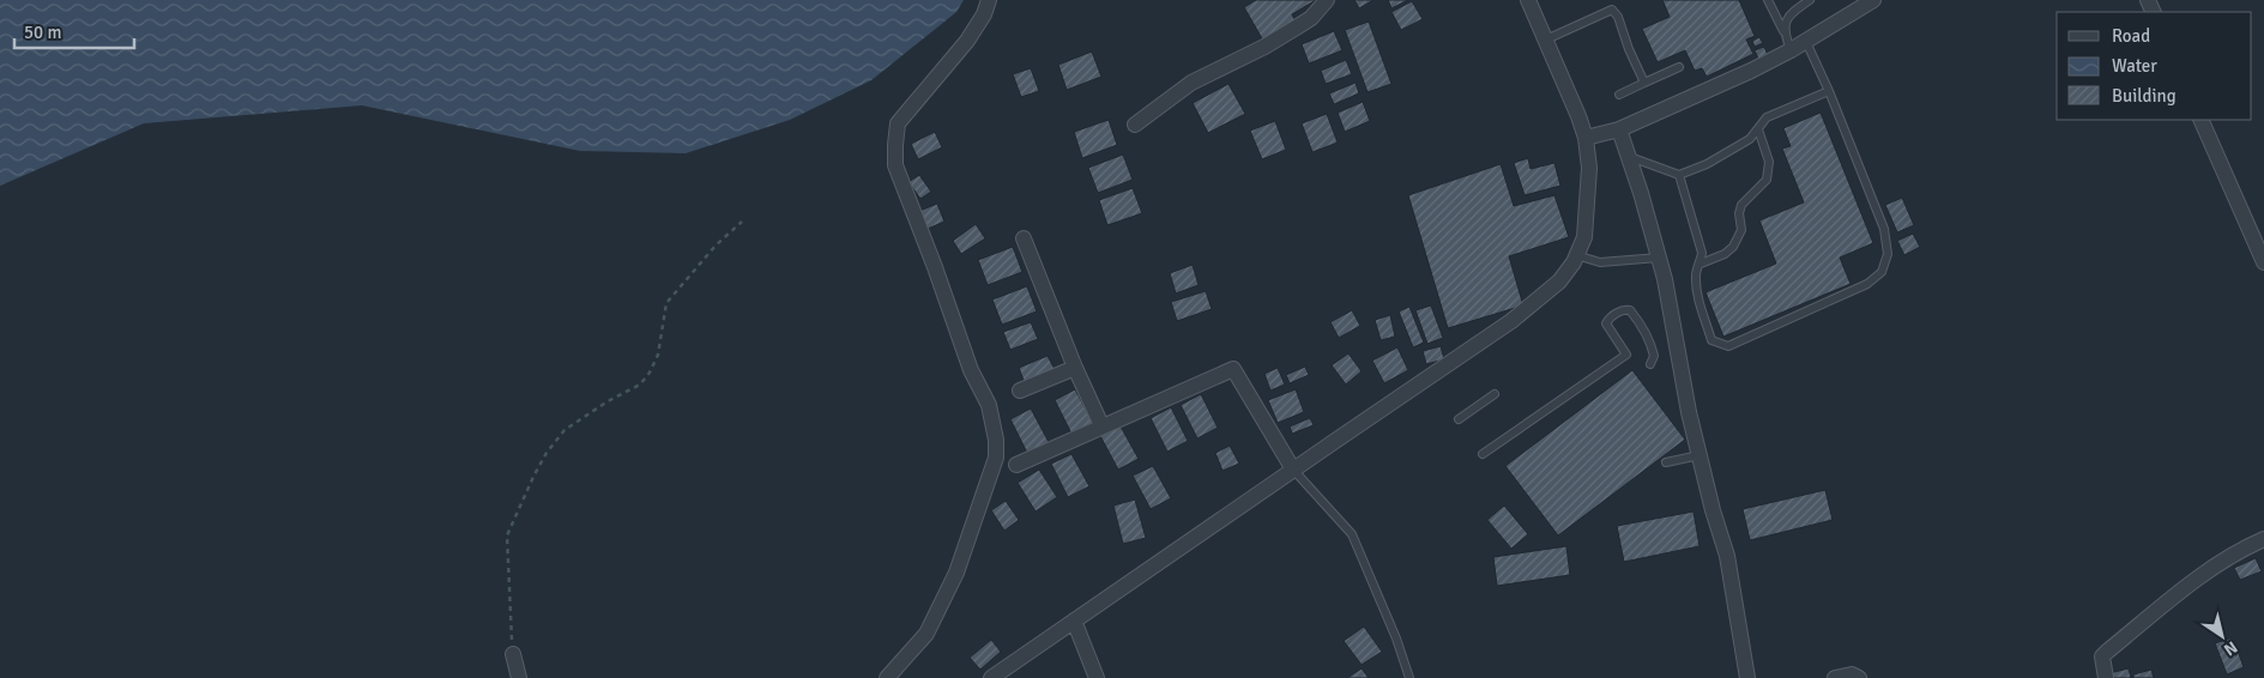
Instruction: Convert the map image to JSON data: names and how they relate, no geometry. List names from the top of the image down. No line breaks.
{"legend":["Road","Water","Building"],"scale_bar":"50 m","north":"bottom right"}
